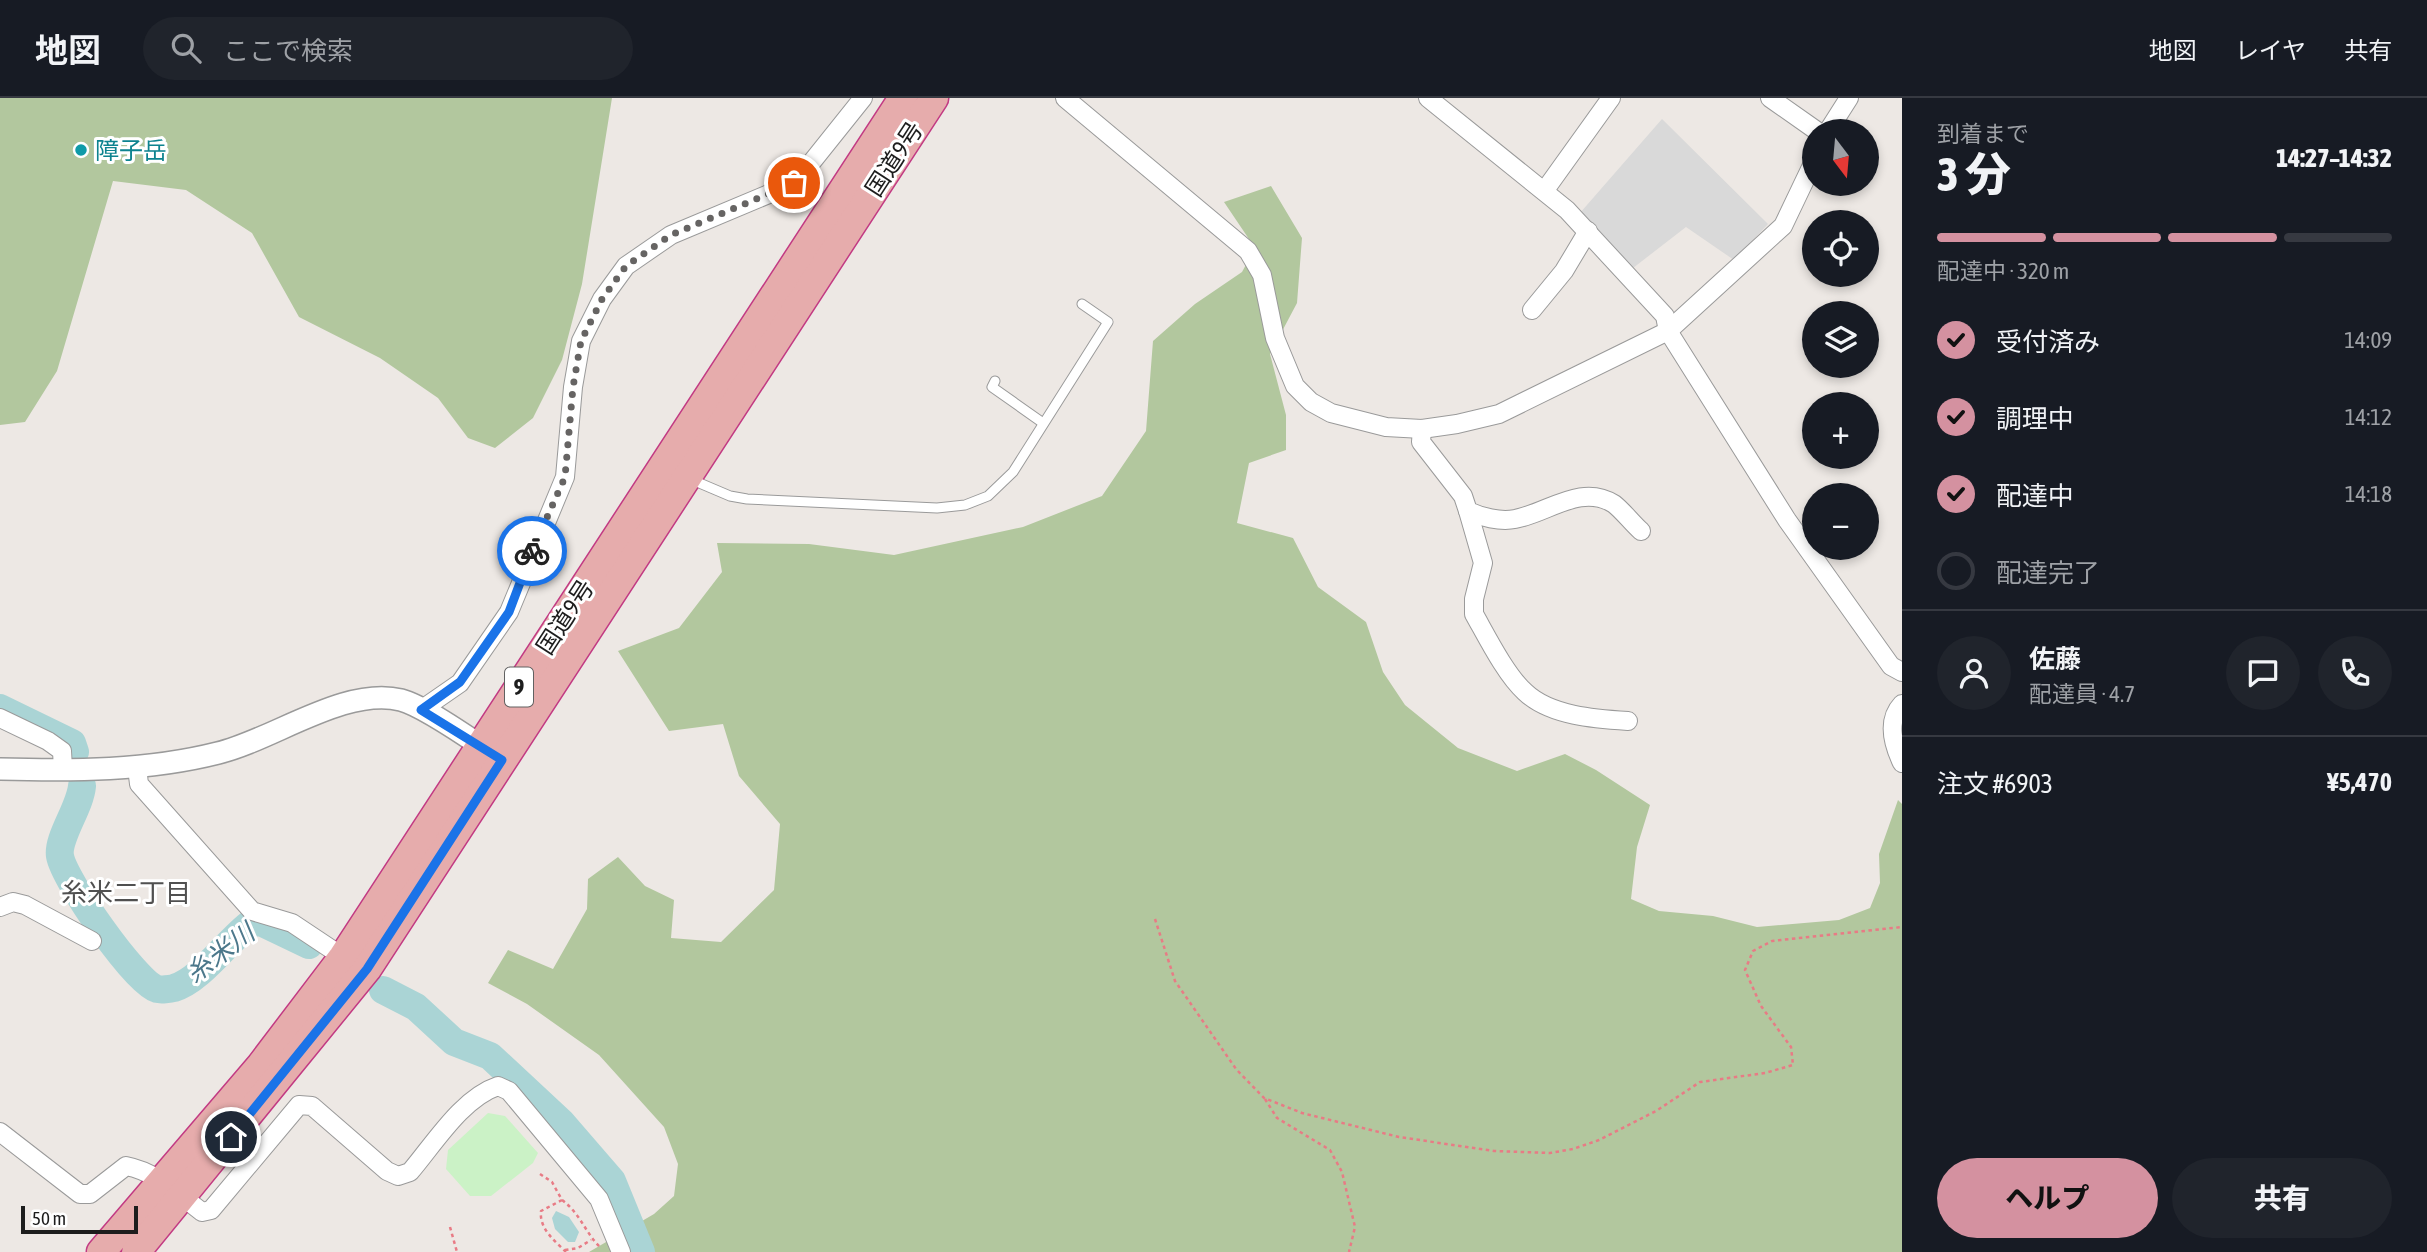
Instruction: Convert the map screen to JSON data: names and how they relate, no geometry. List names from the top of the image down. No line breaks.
{"streets":{"highway":["国道9号","9"]},"districts":["糸米二丁目"],"water":["糸米川"],"places":["障子岳"],"scale_bar":"50 m","north":"bottom","page":{"header":"地図","search":"ここで検索","nav":["地図","レイヤ","共有"],"heading":["3 分","到着まで","14:27–14:32"],"panel":["佐藤","配達員 · 4.7","注文 #6903","¥5,470"],"map_buttons":["+","−"],"bar":"配達中 · 320 m","list":[["受付済み","14:09"],["調理中","14:12"],["配達中","14:18"],"配達完了"],"buttons":["ヘルプ","共有"],"scale":"50 m"}}
